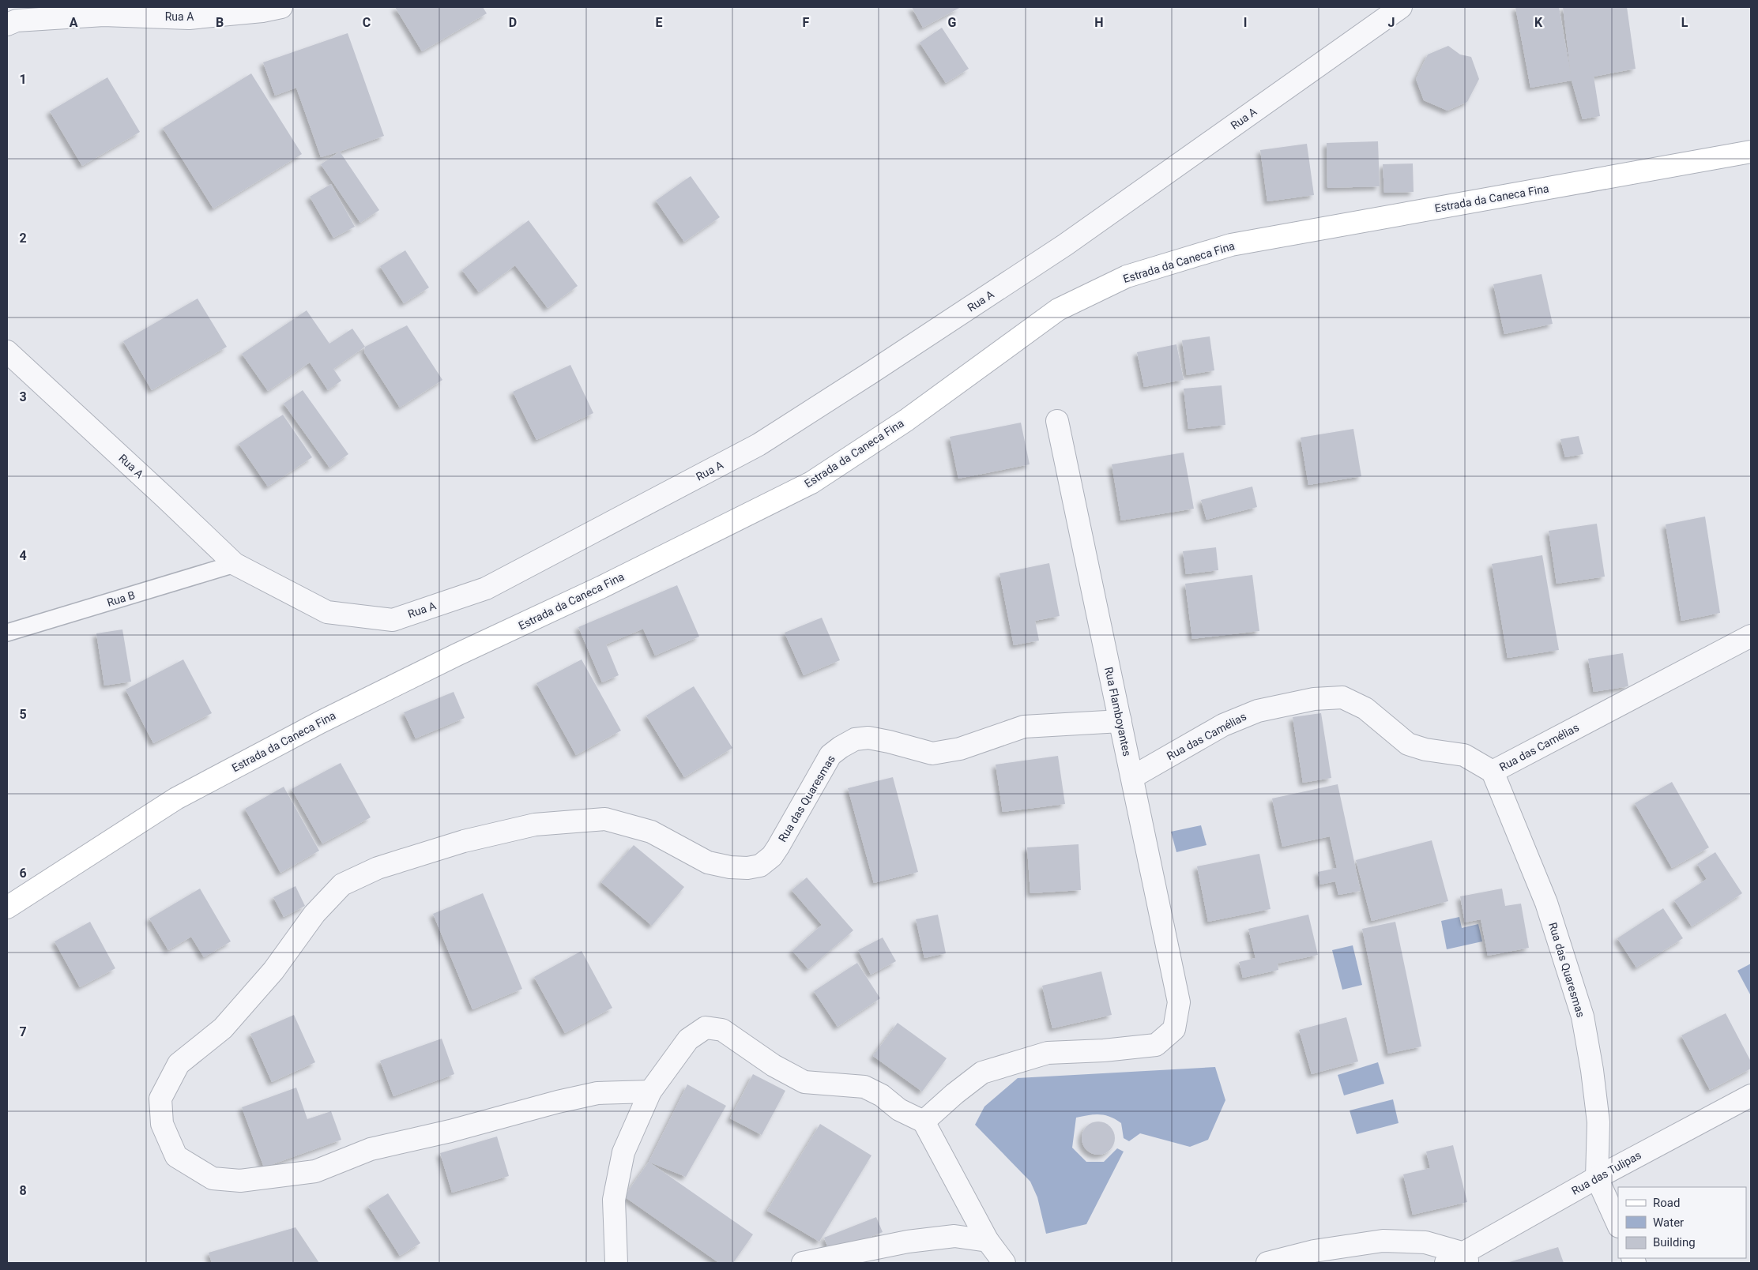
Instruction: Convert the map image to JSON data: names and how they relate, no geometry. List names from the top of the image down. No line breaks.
{"streets":{"street":["Rua A","Estrada da Caneca Fina","Rua Flamboyantes","Rua das Camélias","Rua das Quaresmas","Rua das Tulipas"],"lane":["Rua B"]},"crossings":[["Rua A","Rua B"],["Rua Flamboyantes","Rua das Camélias"],["Rua Flamboyantes","Rua das Quaresmas"],["Rua das Camélias","Rua das Quaresmas"],["Rua das Quaresmas","Rua das Tulipas"]],"legend":["Road","Water","Building"],"grid":{"columns":["A","B","C","D","E","F","G","H","I","J","K","L"],"rows":["1","2","3","4","5","6","7","8"]}}
